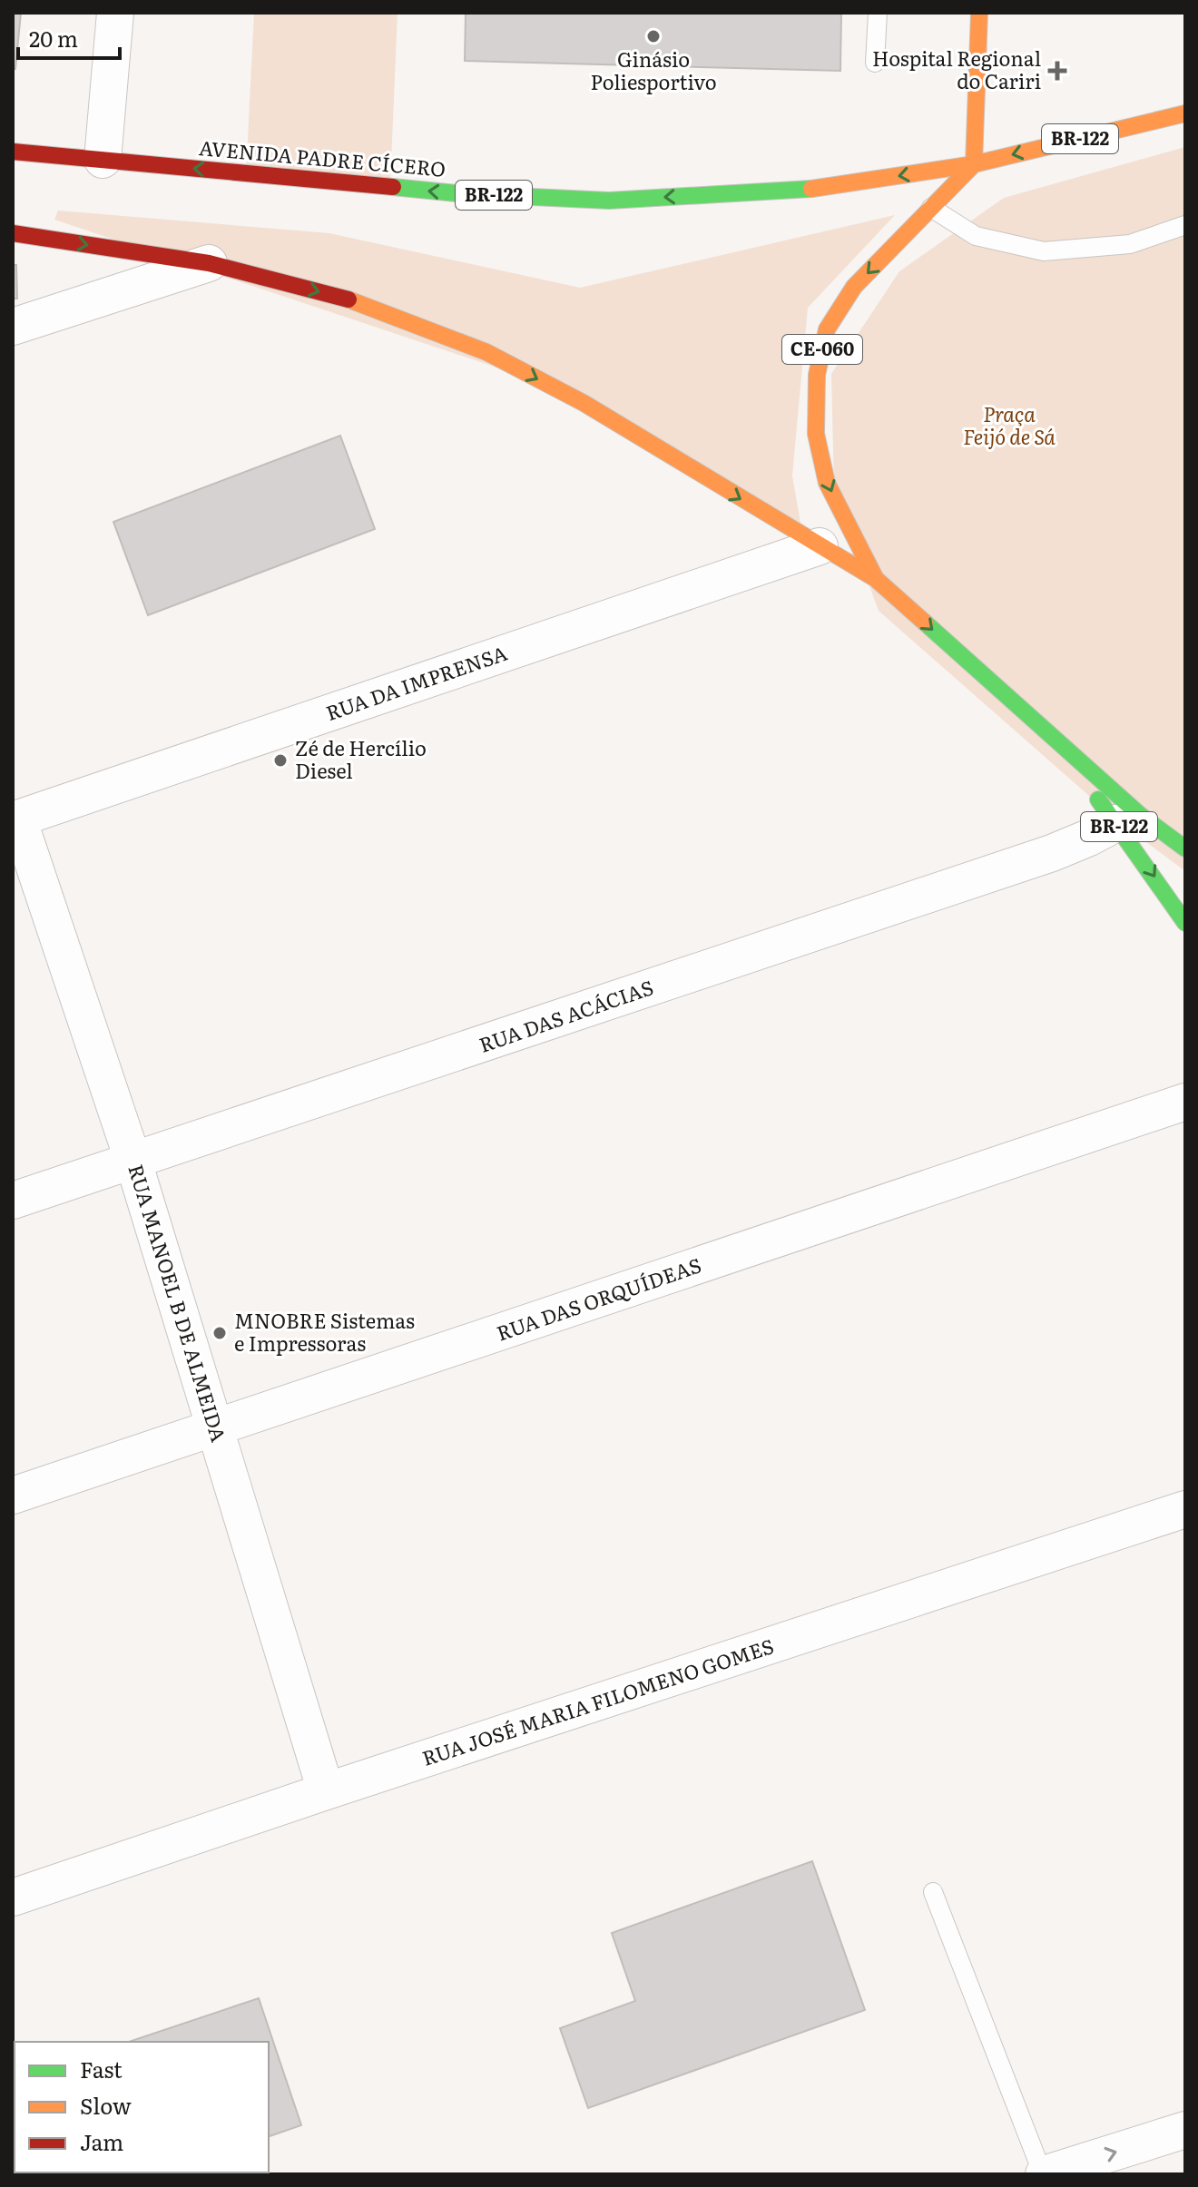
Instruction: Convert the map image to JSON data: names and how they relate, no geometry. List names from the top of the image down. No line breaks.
{"streets":{"main road":["BR-122","AVENIDA PADRE CÍCERO","CE-060"],"street":["RUA DA IMPRENSA","RUA DAS ACÁCIAS","RUA DAS ORQUÍDEAS","RUA MANOEL B DE ALMEIDA","RUA JOSÉ MARIA FILOMENO GOMES"]},"crossings":[["BR-122","AVENIDA PADRE CÍCERO"],["BR-122","CE-060"],["BR-122","RUA DA IMPRENSA"],["BR-122","RUA DAS ACÁCIAS"],["AVENIDA PADRE CÍCERO","CE-060"],["RUA DA IMPRENSA","RUA MANOEL B DE ALMEIDA"],["RUA DAS ACÁCIAS","RUA MANOEL B DE ALMEIDA"],["RUA DAS ORQUÍDEAS","RUA MANOEL B DE ALMEIDA"],["RUA MANOEL B DE ALMEIDA","RUA JOSÉ MARIA FILOMENO GOMES"]],"parks":["Praça Feijó de Sá"],"places":{"other":["Ginásio Poliesportivo","Zé de Hercílio Diesel","MNOBRE Sistemas e Impressoras"],"health":["Hospital Regional do Cariri"]},"legend":["Fast","Slow","Jam"],"scale_bar":"20 m"}
